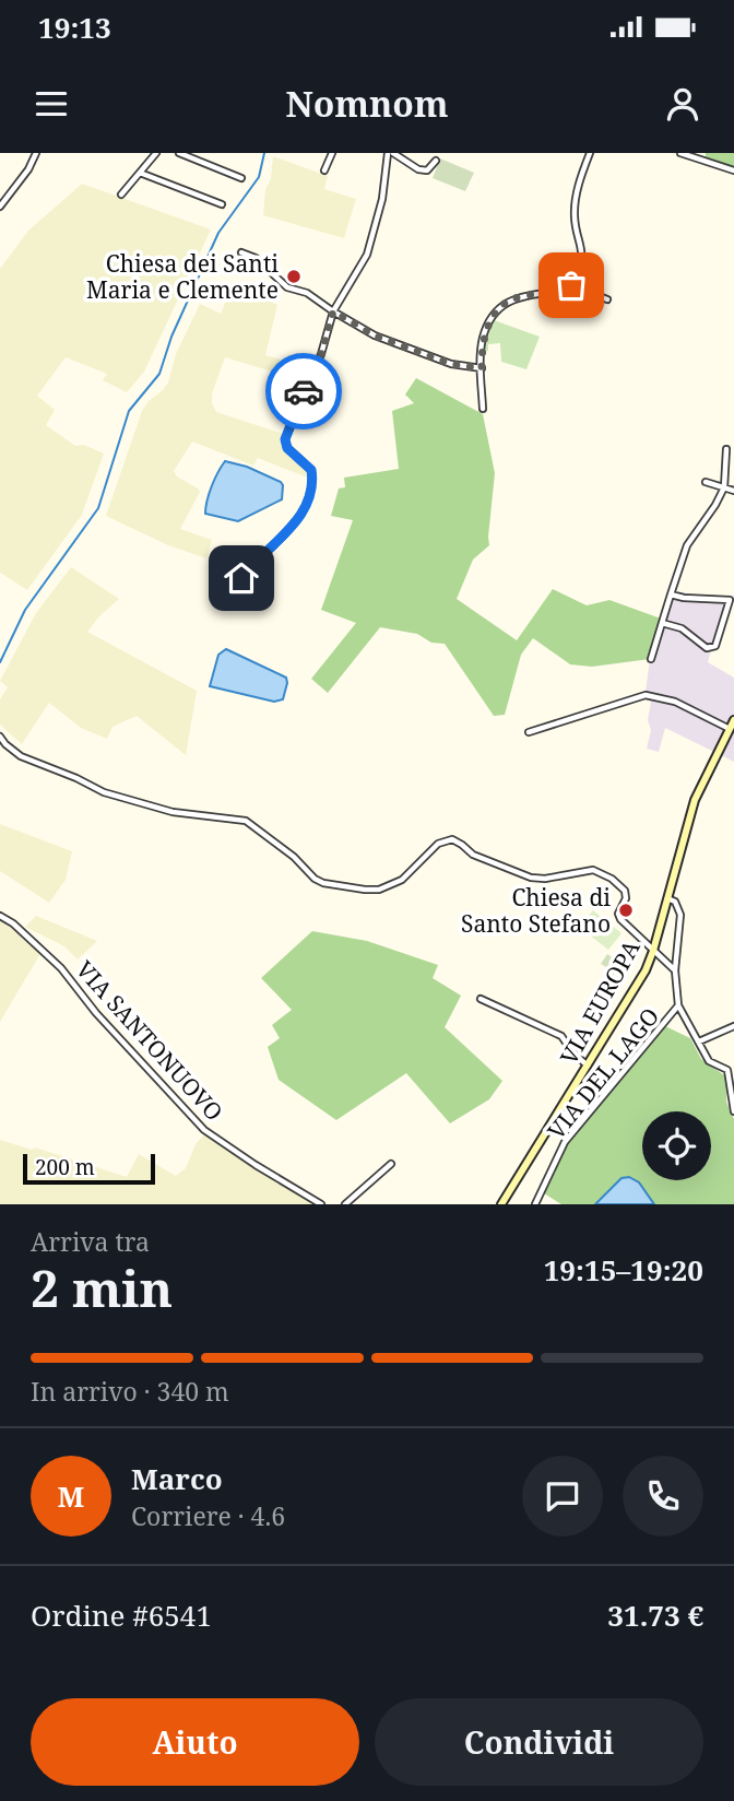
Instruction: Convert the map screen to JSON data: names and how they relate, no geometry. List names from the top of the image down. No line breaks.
{"streets":{"main road":["VIA EUROPA"],"street":["VIA SANTONUOVO","VIA DEL LAGO"]},"places":["Chiesa dei Santi Maria e Clemente","Chiesa di Santo Stefano"],"scale_bar":"200 m","page":{"status":"19:13","header":"Nomnom","scale":"200 m","heading":["2 min","Arriva tra","19:15–19:20"],"panel":["Marco","Corriere · 4.6","Ordine #6541","31.73 €"],"bar":"In arrivo · 340 m","round":"M","buttons":["Aiuto","Condividi"]}}
